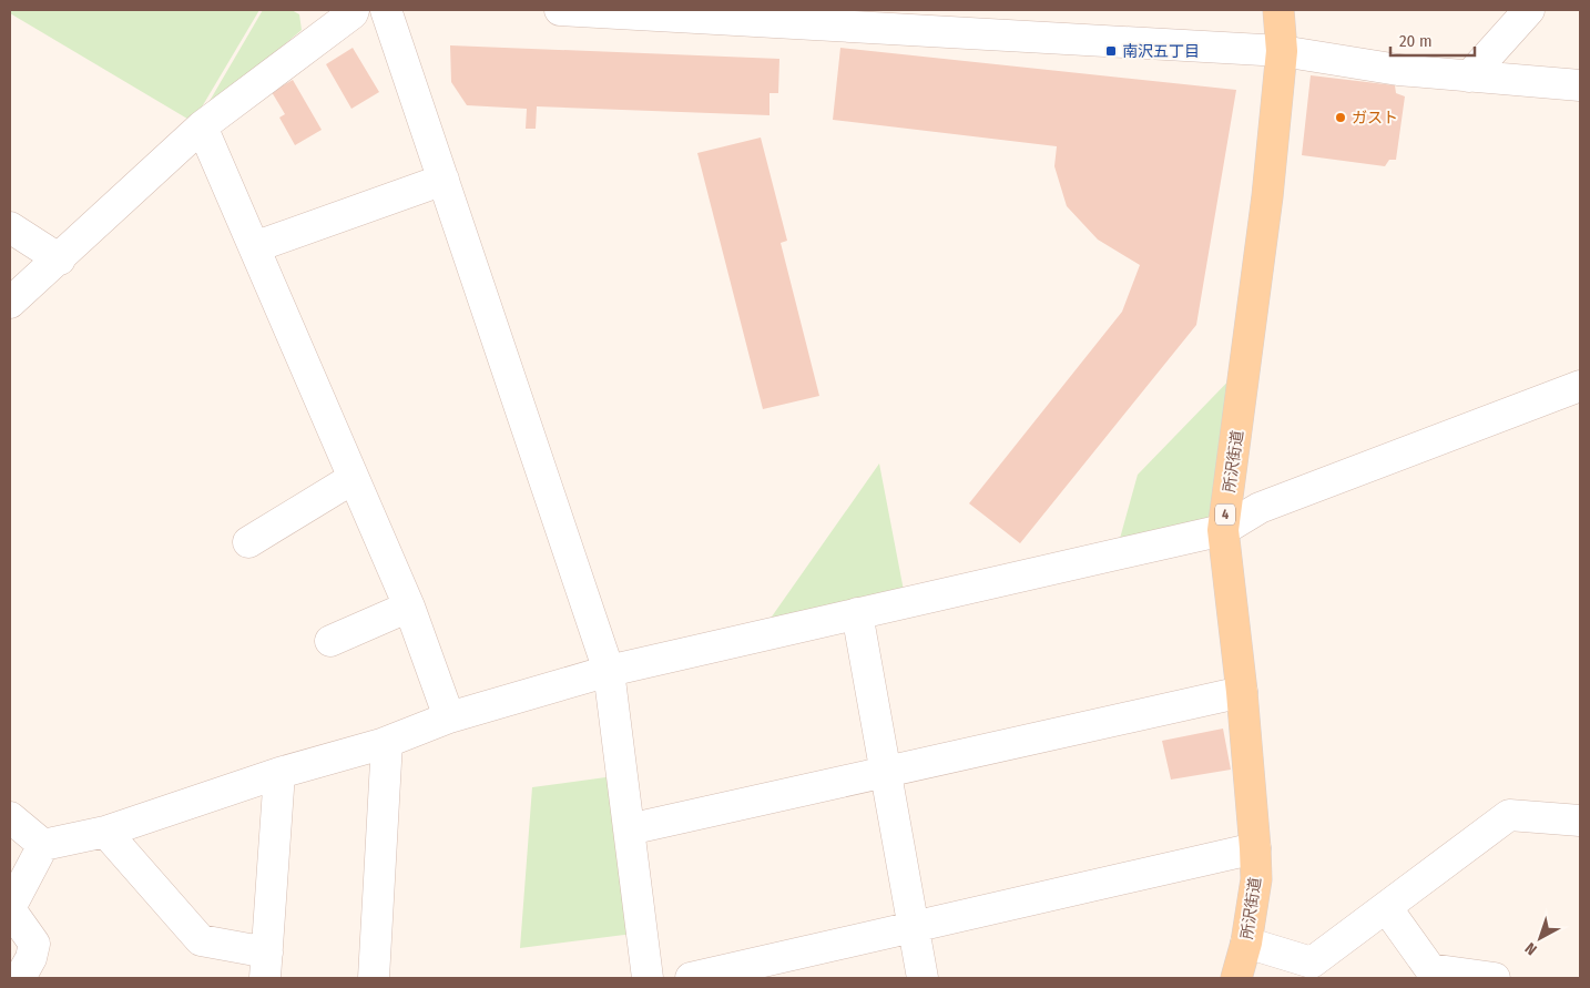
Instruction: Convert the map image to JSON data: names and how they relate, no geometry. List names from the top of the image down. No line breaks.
{"streets":{"main road":["所沢街道","4"]},"places":{"transit":["南沢五丁目"],"other":["ガスト"]},"scale_bar":"20 m","north":"bottom left"}
